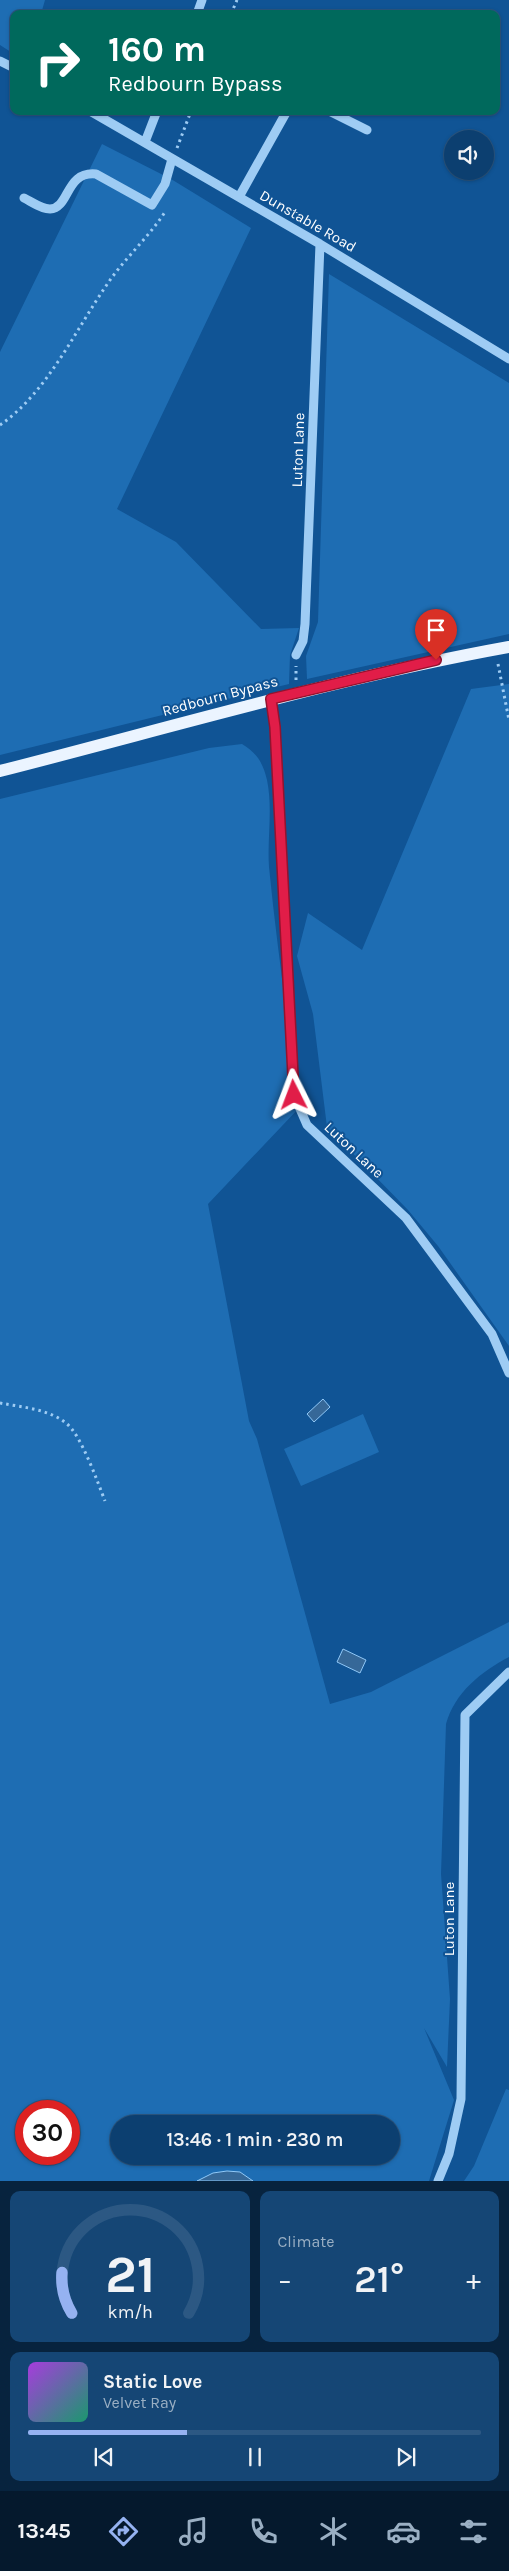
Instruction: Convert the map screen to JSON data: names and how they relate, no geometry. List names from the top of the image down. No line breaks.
{"streets":{"main road":["Redbourn Bypass"],"street":["Dunstable Road","Luton Lane"]},"crossings":[["Dunstable Road","Luton Lane"],["Luton Lane","Redbourn Bypass"]],"page":{"turn":["160 m","Redbourn Bypass"],"limit":"30","trip":"13:46 · 1 min · 230 m","tile":"Climate","heat":["−","21°","+"],"song":["Static Love","Velvet Ray"],"tabs":"13:45","gauge":["21","km/h"]}}
